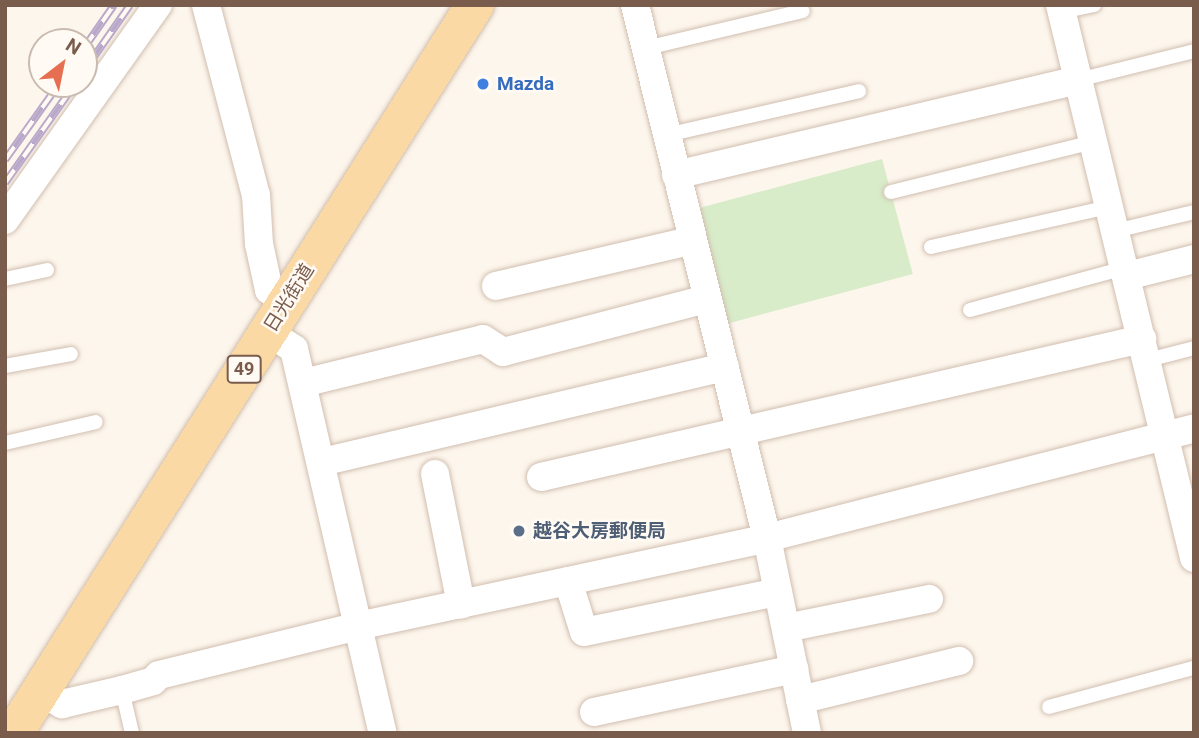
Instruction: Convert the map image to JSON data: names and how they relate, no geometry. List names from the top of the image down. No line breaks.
{"streets":{"main road":["日光街道","49"]},"places":["Mazda","越谷大房郵便局"],"north":"top right"}
